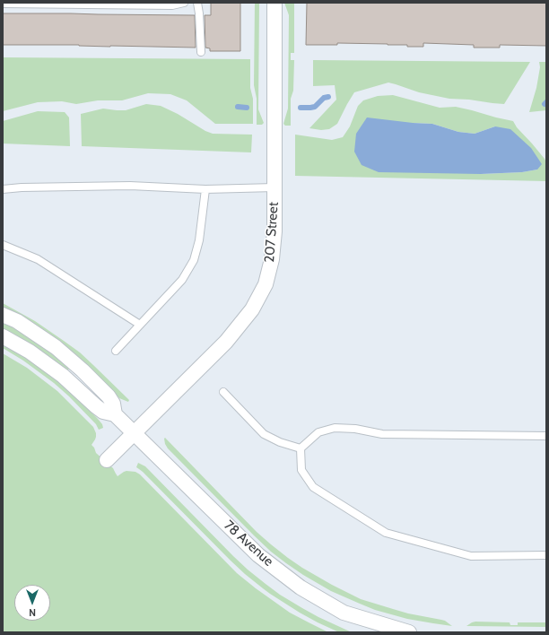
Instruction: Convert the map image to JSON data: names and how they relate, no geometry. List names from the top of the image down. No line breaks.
{"streets":{"street":["207 Street","78 Avenue"]},"crossings":[["207 Street","78 Avenue"]],"north":"bottom"}
